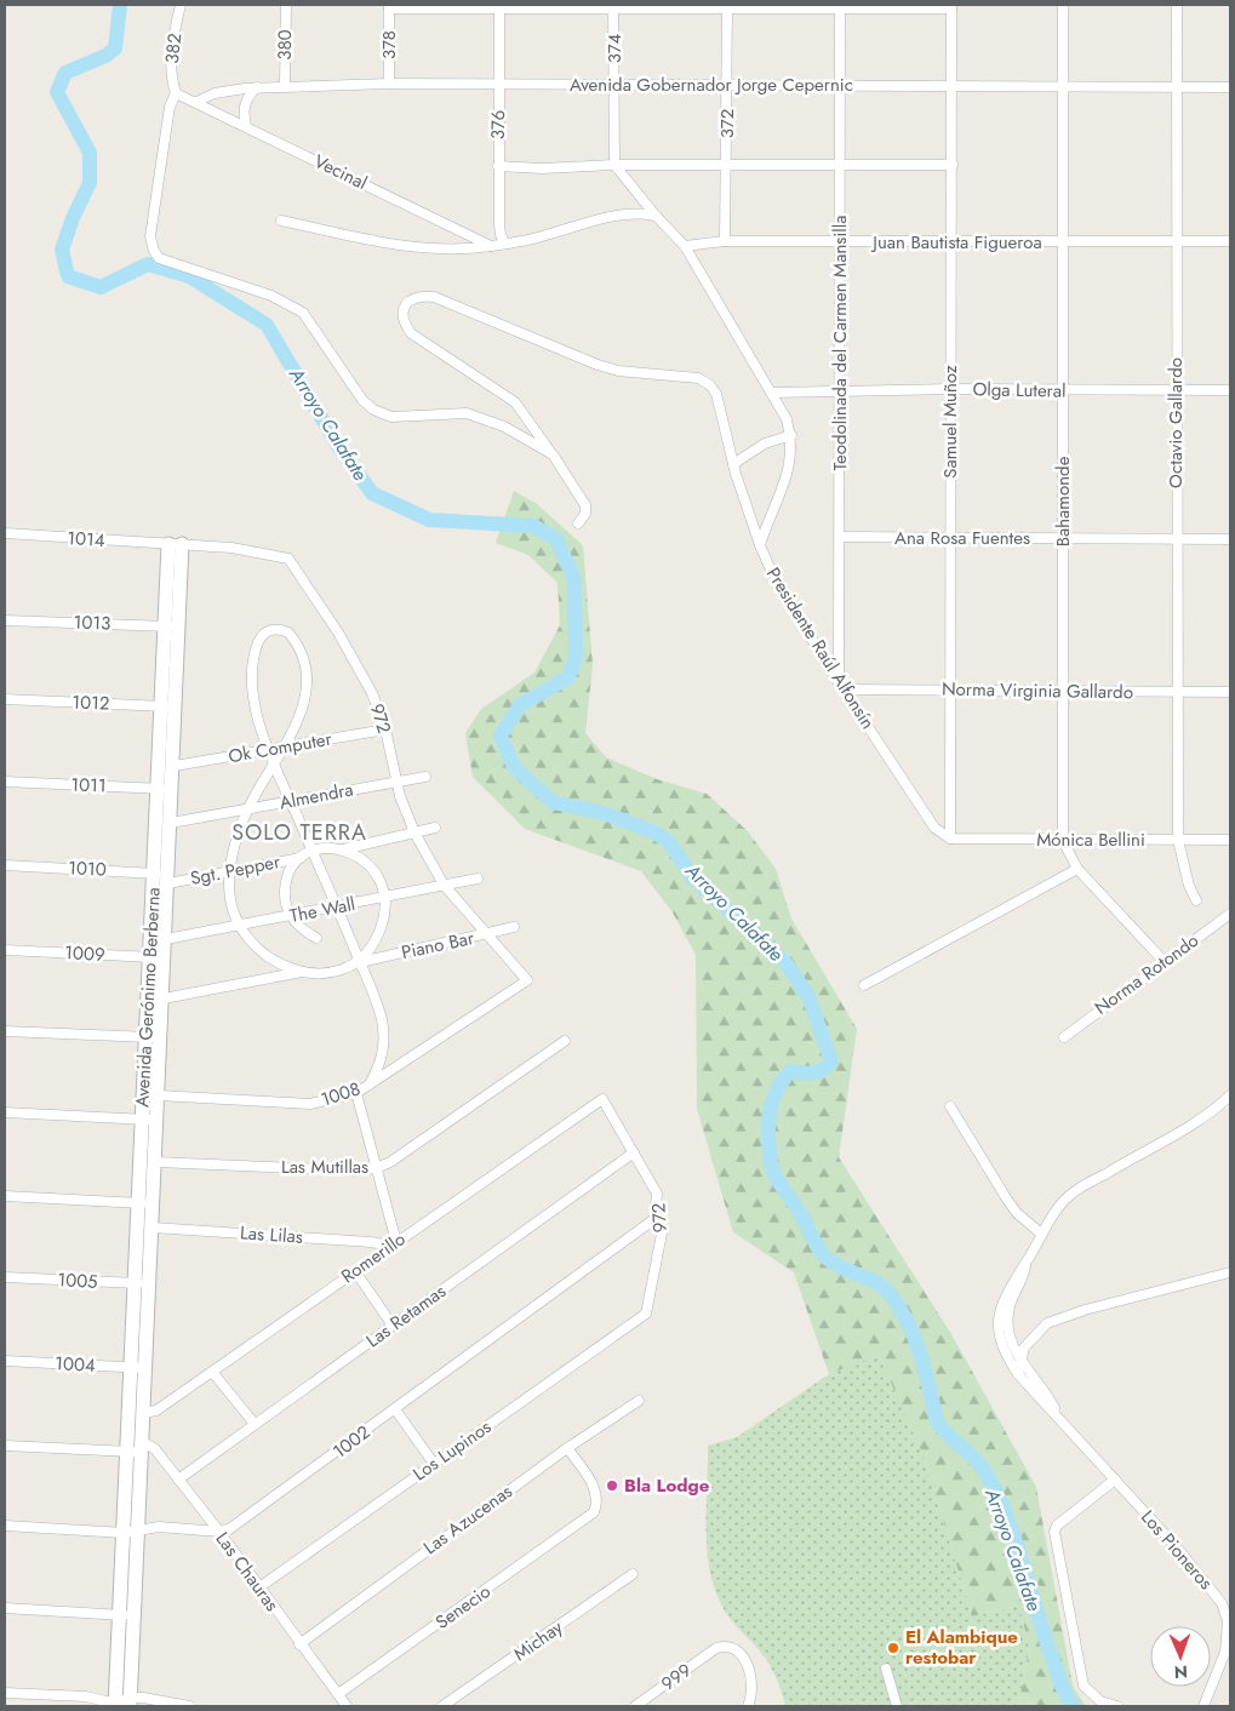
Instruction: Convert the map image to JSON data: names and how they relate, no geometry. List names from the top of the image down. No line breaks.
{"streets":{"street":["380","378","382","374","Avenida Gobernador Jorge Cepernic","372","376","Vecinal","Juan Bautista Figueroa","Teodolinada del Carmen Mansilla","Olga Luteral","Samuel Muñoz","Octavio Gallardo","Bahamonde","Ana Rosa Fuentes","1014","1013","Presidente Raúl Alfonsín","Norma Virginia Gallardo","1012","972","Ok Computer","1011","Almendra","Mónica Bellini","1010","Sgt. Pepper","The Wall","Piano Bar","1009","Norma Rotondo","Avenida Gerónimo Berberna","1008","Las Mutillas","Las Lilas","Romerillo","1005","Las Retamas","1004","1002","Los Lupinos","Las Azucenas","Los Pioneros","Las Chauras","Senecio","Michay","999"]},"crossings":[["380","Avenida Gobernador Jorge Cepernic"],["378","Avenida Gobernador Jorge Cepernic"],["382","Vecinal"],["374","Avenida Gobernador Jorge Cepernic"],["374","Presidente Raúl Alfonsín"],["Avenida Gobernador Jorge Cepernic","372"],["Avenida Gobernador Jorge Cepernic","376"],["Avenida Gobernador Jorge Cepernic","Vecinal"],["Avenida Gobernador Jorge Cepernic","Teodolinada del Carmen Mansilla"],["Avenida Gobernador Jorge Cepernic","Samuel Muñoz"],["Avenida Gobernador Jorge Cepernic","Octavio Gallardo"],["Avenida Gobernador Jorge Cepernic","Bahamonde"],["372","Juan Bautista Figueroa"],["Juan Bautista Figueroa","Teodolinada del Carmen Mansilla"],["Juan Bautista Figueroa","Samuel Muñoz"],["Juan Bautista Figueroa","Octavio Gallardo"],["Juan Bautista Figueroa","Bahamonde"],["Juan Bautista Figueroa","Presidente Raúl Alfonsín"],["Teodolinada del Carmen Mansilla","Olga Luteral"],["Teodolinada del Carmen Mansilla","Ana Rosa Fuentes"],["Teodolinada del Carmen Mansilla","Presidente Raúl Alfonsín"],["Teodolinada del Carmen Mansilla","Norma Virginia Gallardo"],["Olga Luteral","Samuel Muñoz"],["Olga Luteral","Octavio Gallardo"],["Olga Luteral","Bahamonde"],["Olga Luteral","Presidente Raúl Alfonsín"],["Samuel Muñoz","Ana Rosa Fuentes"],["Samuel Muñoz","Presidente Raúl Alfonsín"],["Samuel Muñoz","Norma Virginia Gallardo"],["Samuel Muñoz","Mónica Bellini"],["Octavio Gallardo","Ana Rosa Fuentes"],["Octavio Gallardo","Norma Virginia Gallardo"],["Octavio Gallardo","Mónica Bellini"],["Bahamonde","Ana Rosa Fuentes"],["Bahamonde","Norma Virginia Gallardo"],["Bahamonde","Mónica Bellini"],["Bahamonde","Norma Rotondo"],["1014","972"],["1014","Avenida Gerónimo Berberna"],["1013","Avenida Gerónimo Berberna"],["Presidente Raúl Alfonsín","Norma Virginia Gallardo"],["Presidente Raúl Alfonsín","Mónica Bellini"],["1012","Avenida Gerónimo Berberna"],["972","Ok Computer"],["972","Almendra"],["972","The Wall"],["972","Piano Bar"],["972","Avenida Gerónimo Berberna"],["972","1008"],["972","Romerillo"],["972","Las Retamas"],["972","1002"],["972","Los Lupinos"],["Ok Computer","Avenida Gerónimo Berberna"],["1011","Avenida Gerónimo Berberna"],["Almendra","Avenida Gerónimo Berberna"],["1010","Sgt. Pepper"],["1010","Avenida Gerónimo Berberna"],["Sgt. Pepper","Avenida Gerónimo Berberna"],["The Wall","Avenida Gerónimo Berberna"],["1009","Avenida Gerónimo Berberna"],["Avenida Gerónimo Berberna","1008"],["Avenida Gerónimo Berberna","Las Mutillas"],["Avenida Gerónimo Berberna","Las Lilas"],["Avenida Gerónimo Berberna","Romerillo"],["Avenida Gerónimo Berberna","1005"],["Avenida Gerónimo Berberna","1004"],["Avenida Gerónimo Berberna","Las Chauras"],["Las Lilas","Romerillo"],["Las Retamas","Las Chauras"],["1002","Las Chauras"],["Los Lupinos","Las Chauras"],["Las Azucenas","Las Chauras"],["Las Azucenas","Senecio"],["Las Chauras","Senecio"]],"districts":["SOLO TERRA"],"water":["Arroyo Calafate"],"places":["Bla Lodge","El Alambique restobar"],"north":"bottom"}
